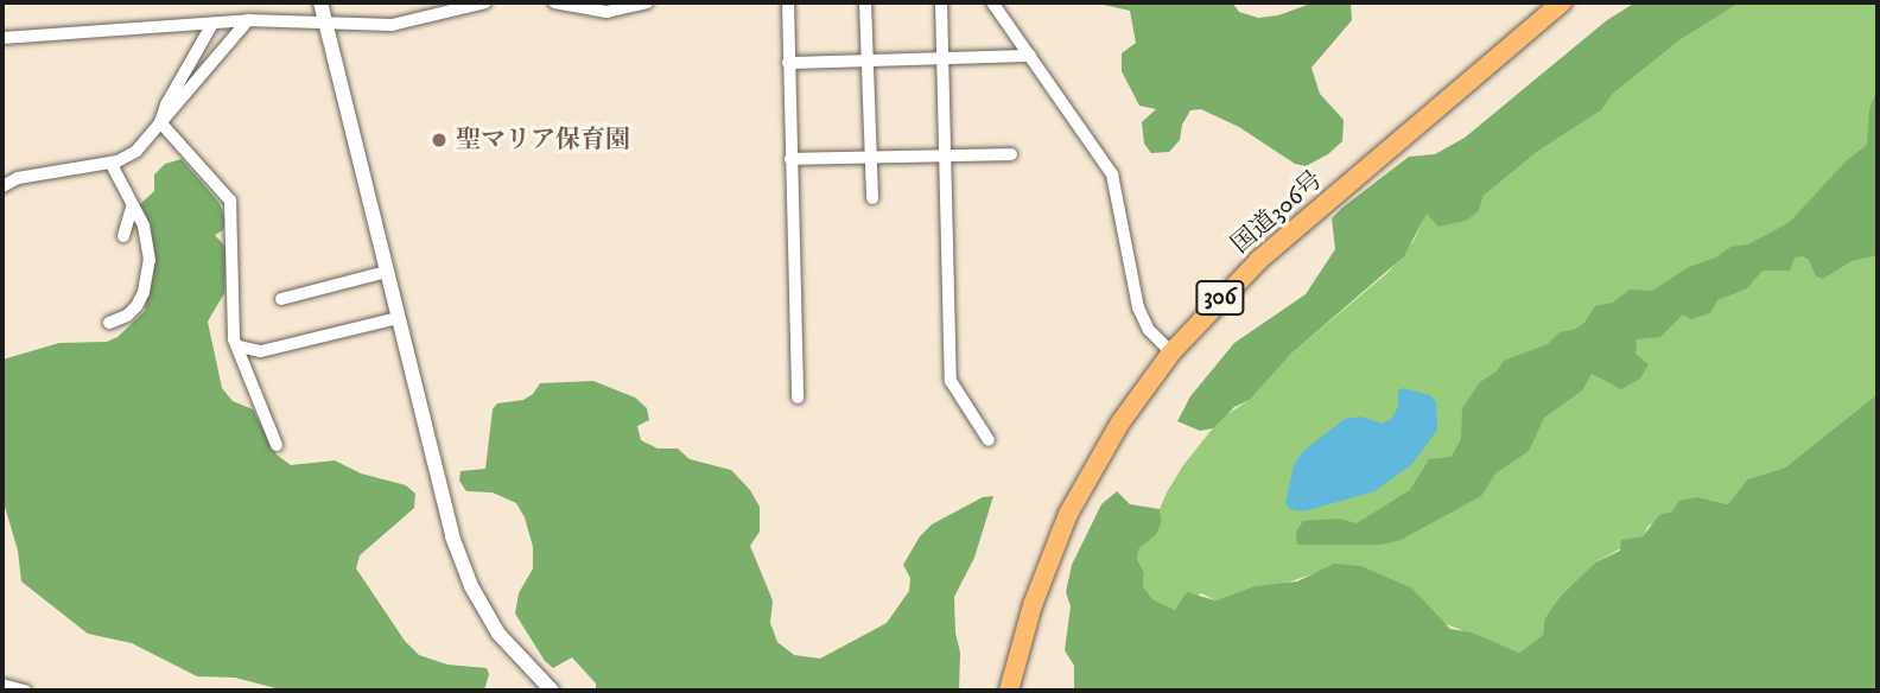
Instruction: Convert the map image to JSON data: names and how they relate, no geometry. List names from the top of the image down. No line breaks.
{"streets":{"highway":["国道306号","306"]},"places":["聖マリア保育園"]}
